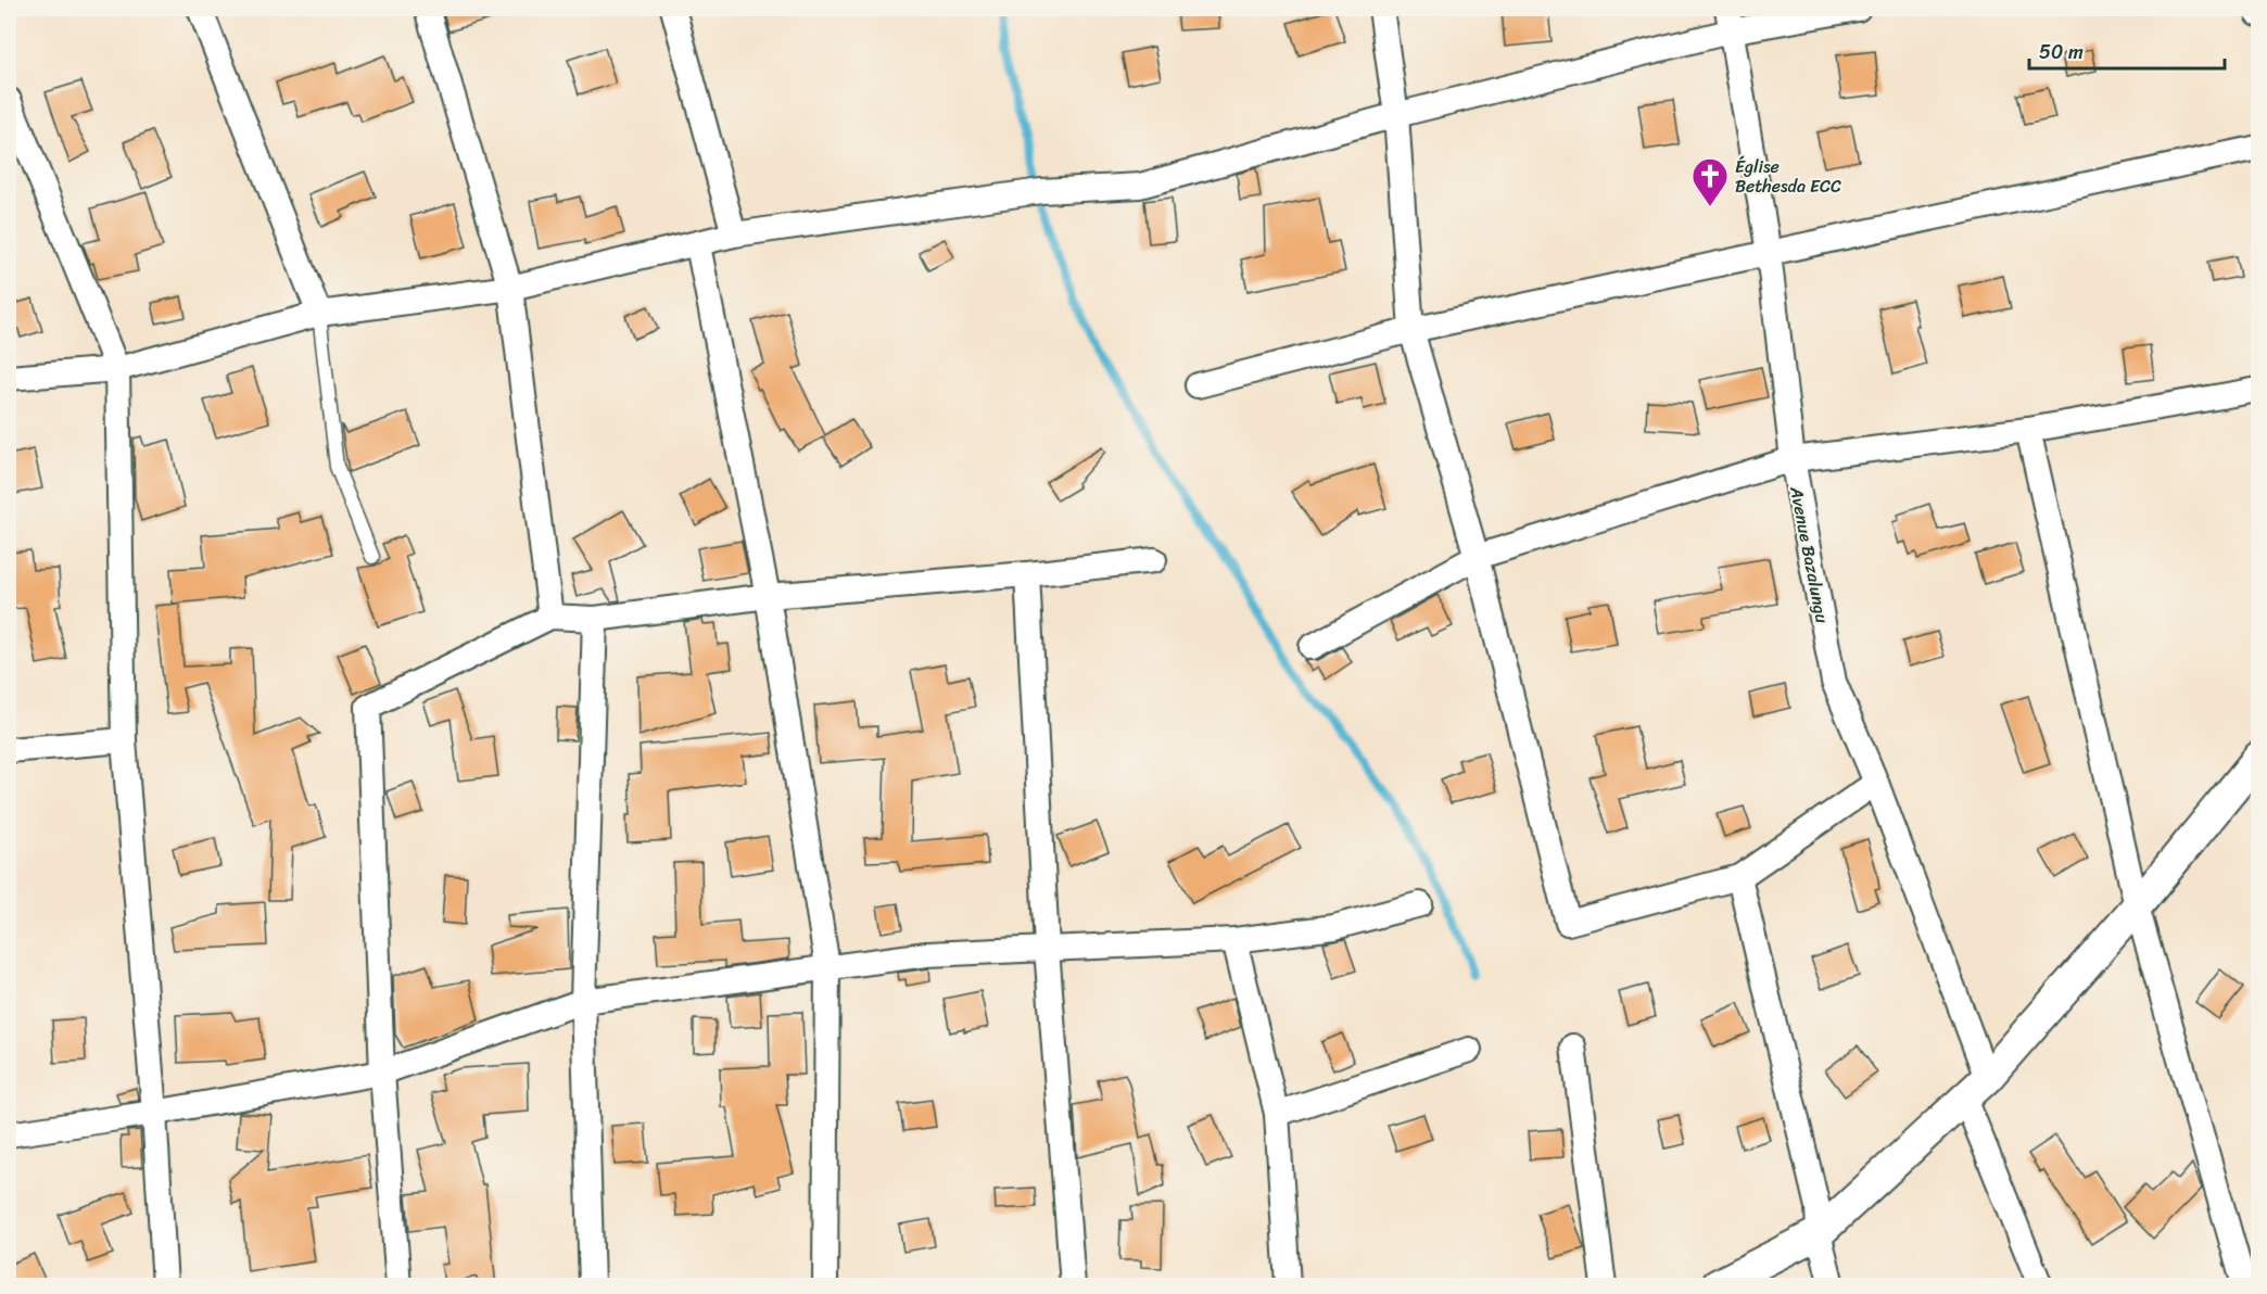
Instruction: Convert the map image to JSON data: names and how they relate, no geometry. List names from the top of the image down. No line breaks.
{"streets":{"street":["Avenue Bazalungu"]},"places":{"church":["Église Bethesda ECC"]},"scale_bar":"50 m"}
